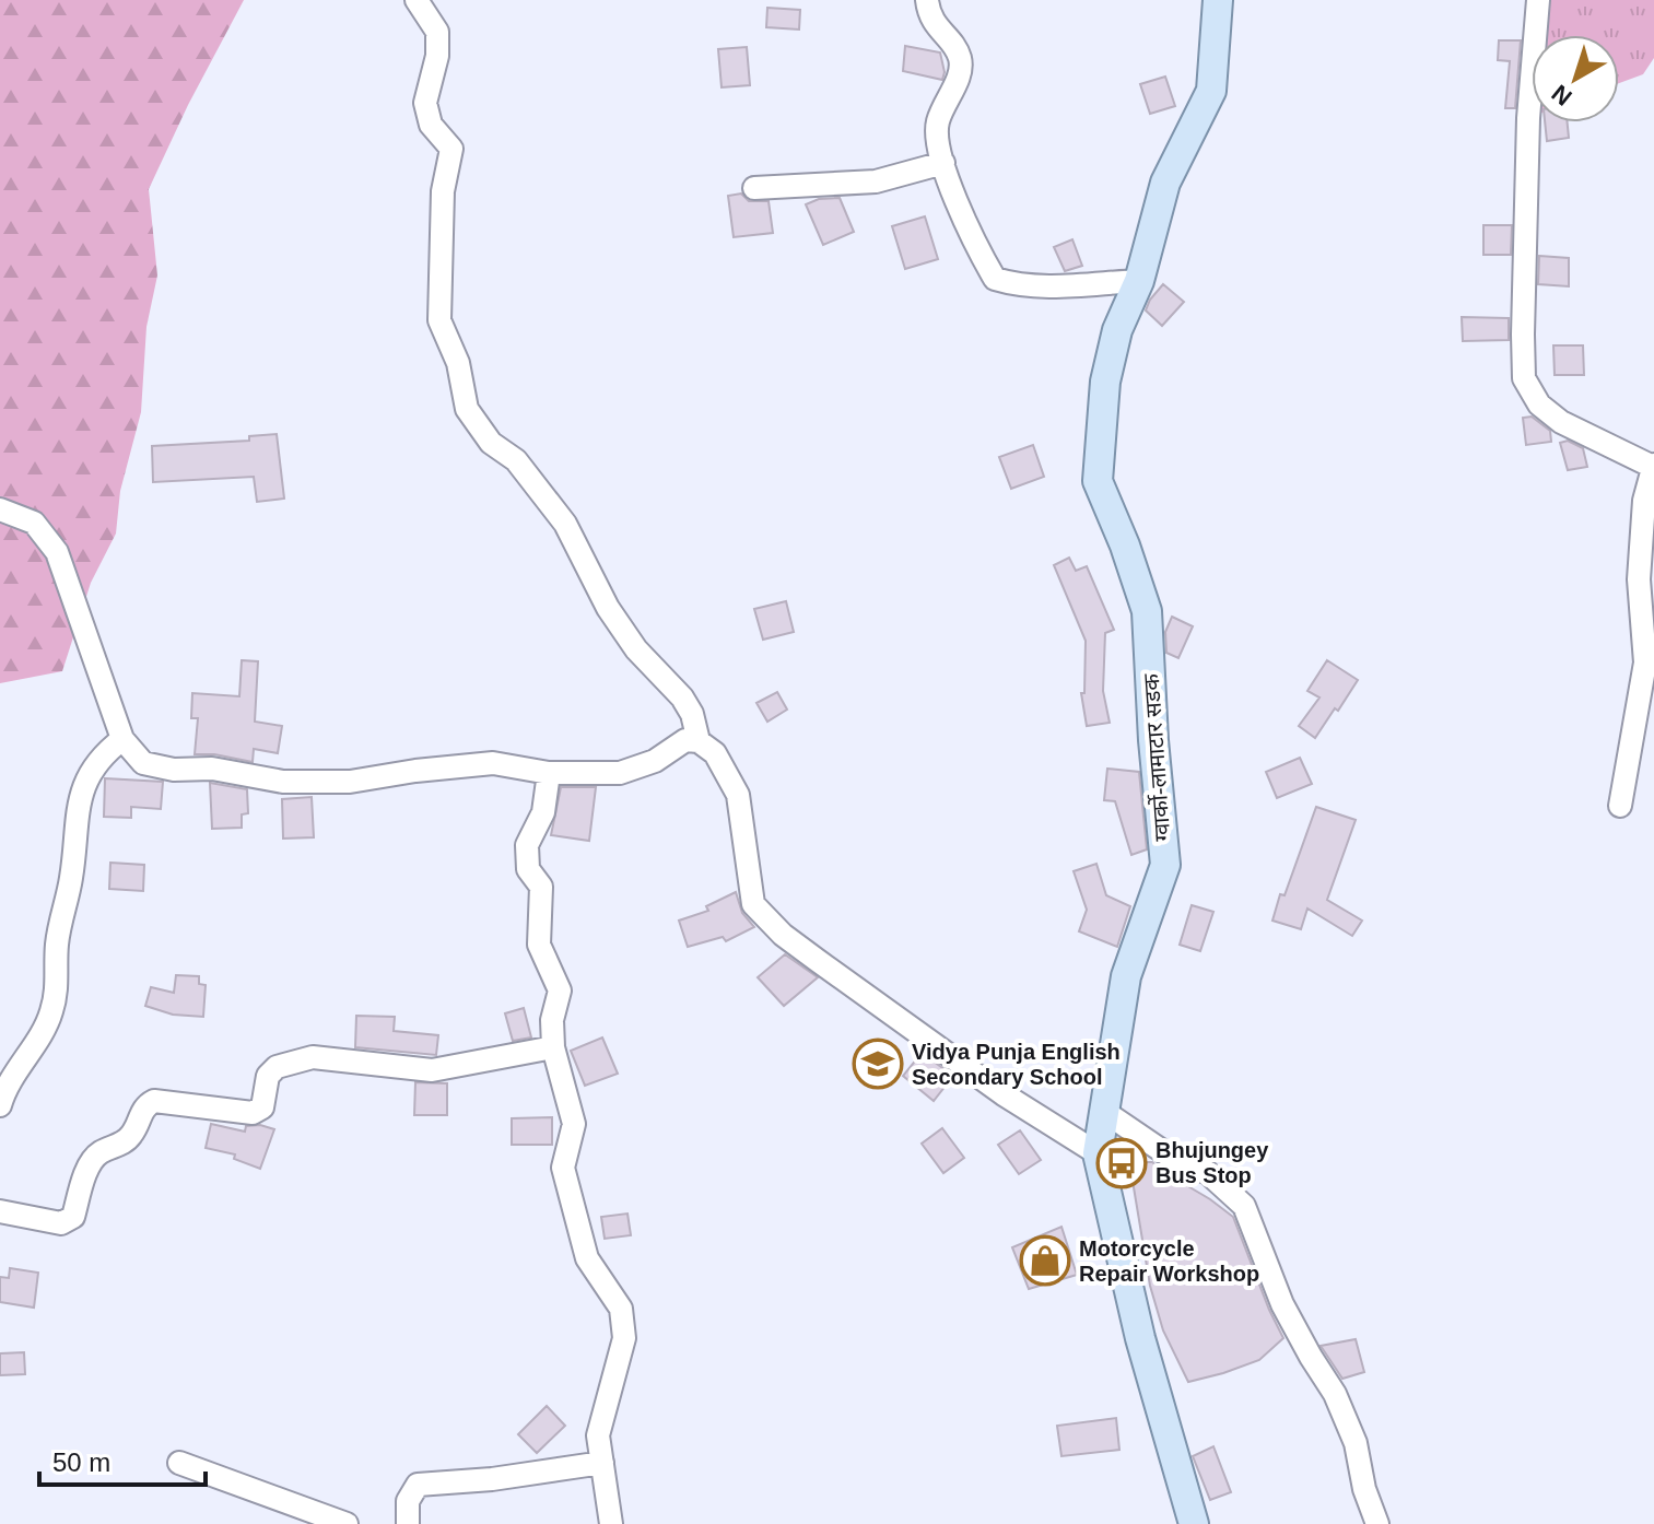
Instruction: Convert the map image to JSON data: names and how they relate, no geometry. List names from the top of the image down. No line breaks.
{"streets":{"main road":["ग्वार्को-लामाटार सडक"]},"places":{"school or university":["Vidya Punja English Secondary School"],"bus stop":["Bhujungey Bus Stop"],"shop":["Motorcycle Repair Workshop"]},"scale_bar":"50 m","north":"bottom left"}
